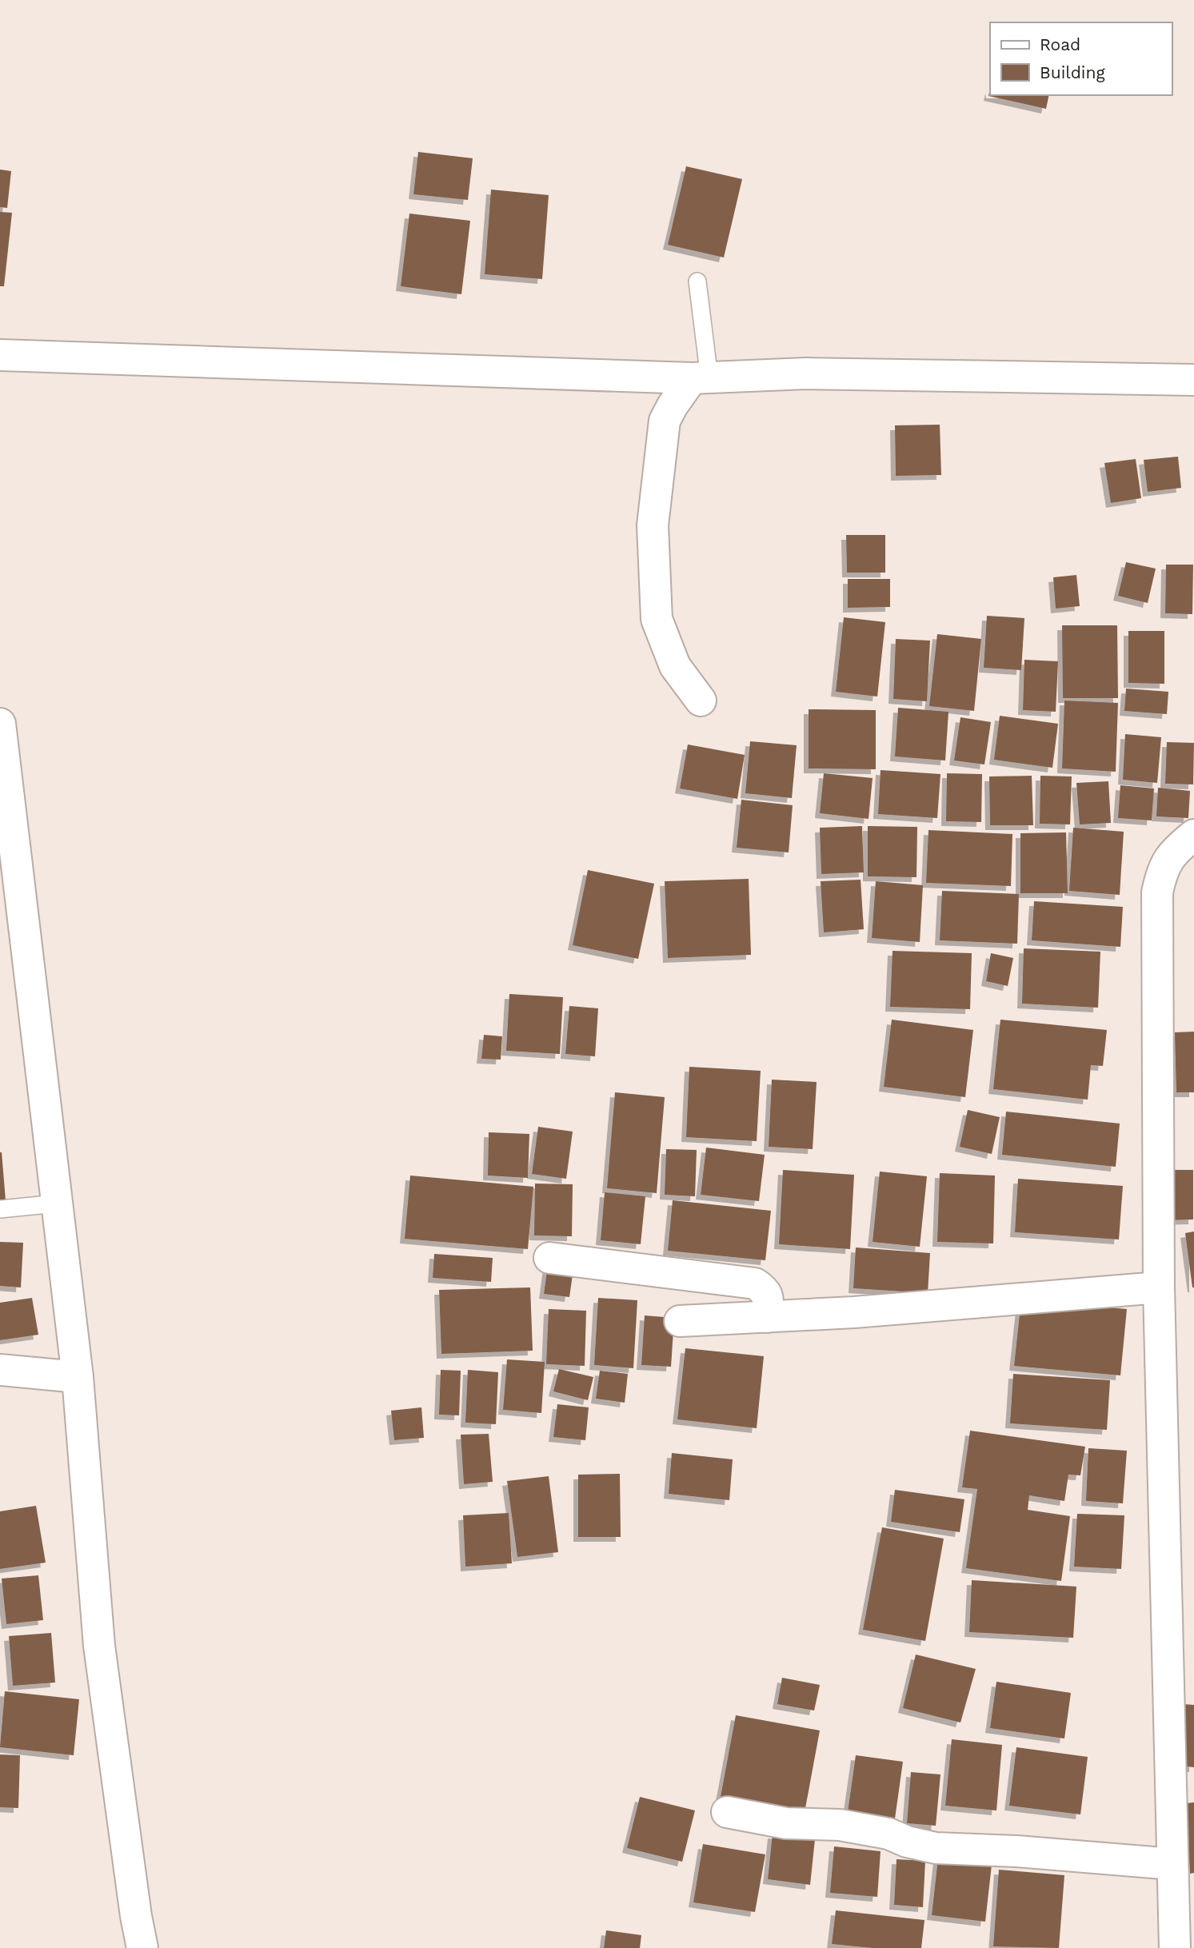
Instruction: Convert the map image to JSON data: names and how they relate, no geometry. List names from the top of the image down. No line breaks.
{"legend":["Road","Building"]}
